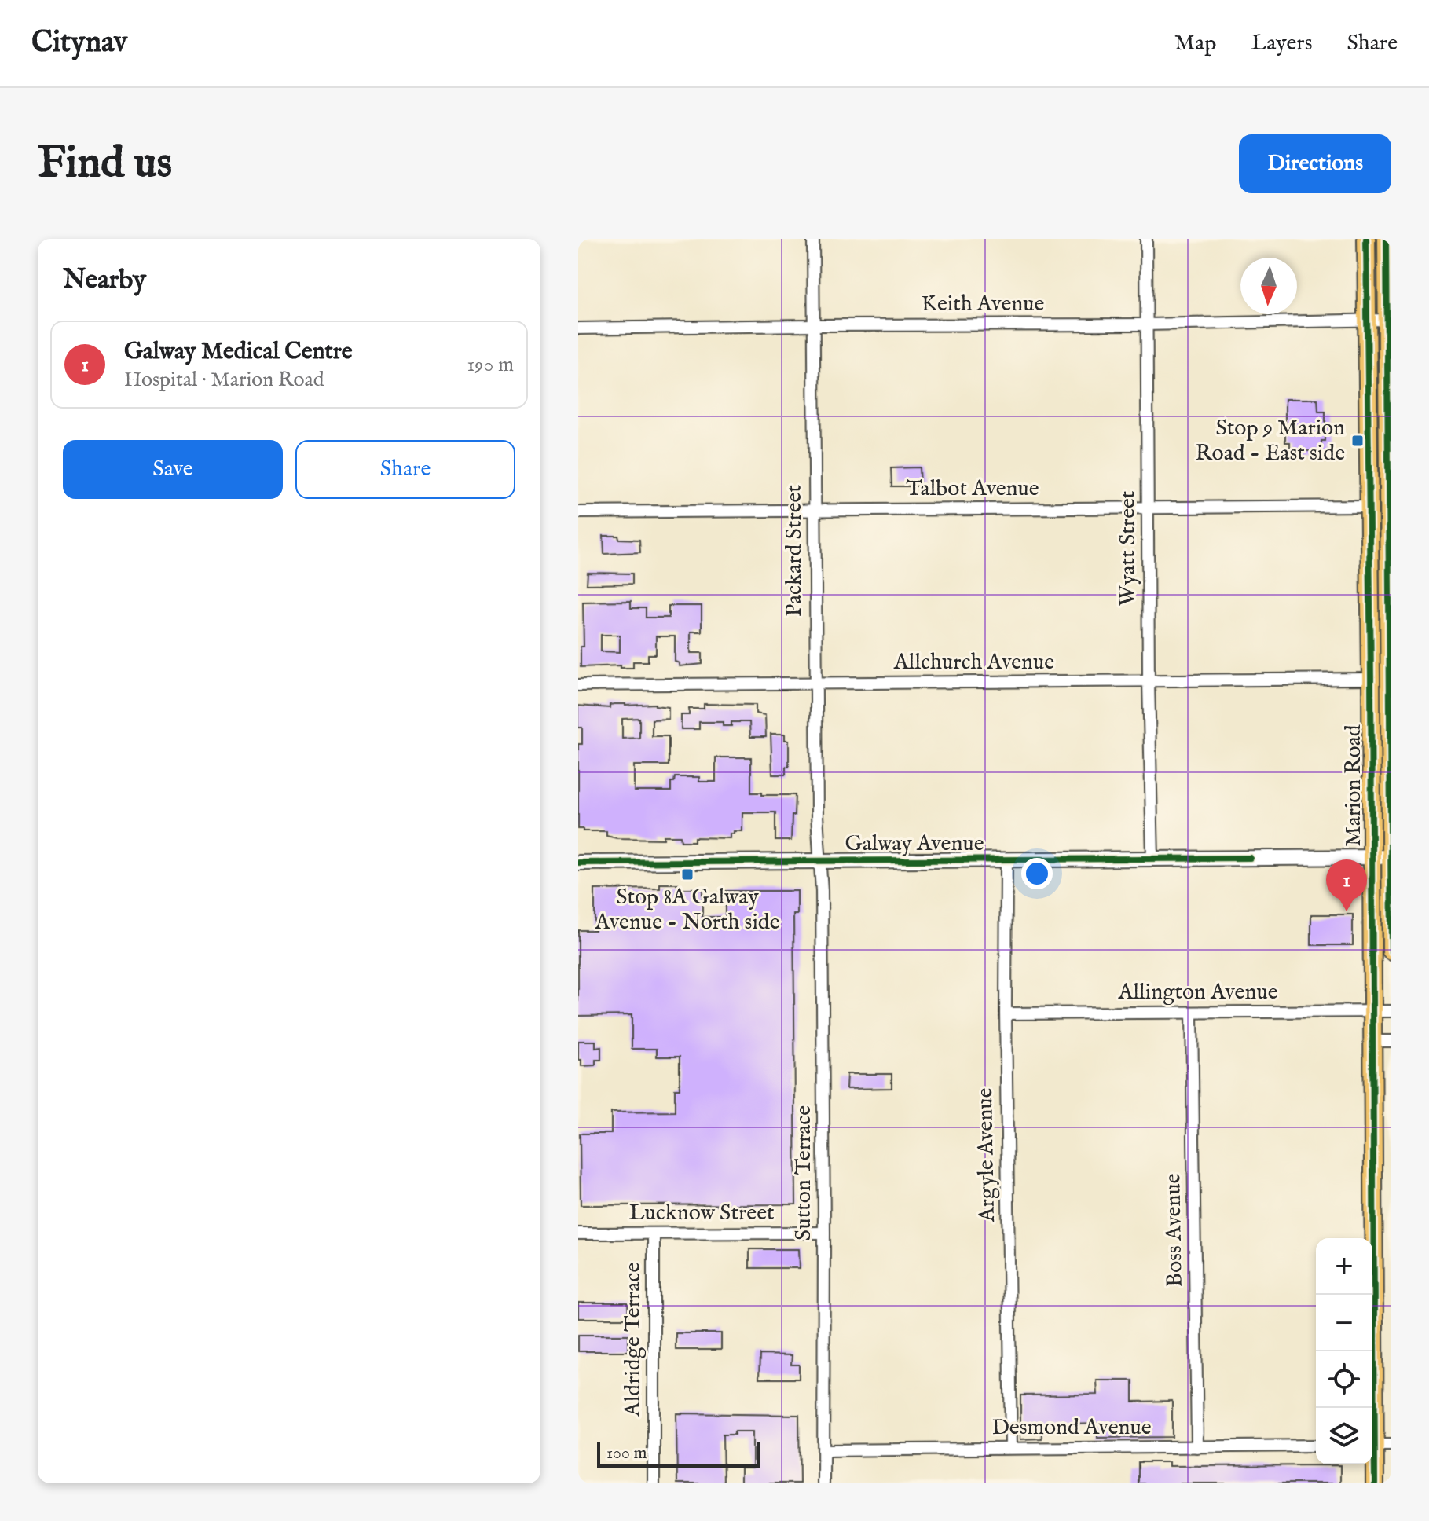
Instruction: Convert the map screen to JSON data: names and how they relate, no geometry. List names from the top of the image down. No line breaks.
{"streets":{"main road":["Marion Road"],"street":["Keith Avenue","Talbot Avenue","Wyatt Street","Packard Street","Allchurch Avenue","Galway Avenue","Allington Avenue","Argyle Avenue","Sutton Terrace","Lucknow Street","Boss Avenue","Aldridge Terrace","Desmond Avenue"]},"crossings":[["Keith Avenue","Wyatt Street"],["Keith Avenue","Packard Street"],["Keith Avenue","Marion Road"],["Talbot Avenue","Wyatt Street"],["Talbot Avenue","Packard Street"],["Talbot Avenue","Marion Road"],["Wyatt Street","Allchurch Avenue"],["Wyatt Street","Galway Avenue"],["Packard Street","Allchurch Avenue"],["Packard Street","Galway Avenue"],["Packard Street","Sutton Terrace"],["Allchurch Avenue","Marion Road"],["Marion Road","Galway Avenue"],["Marion Road","Allington Avenue"],["Galway Avenue","Argyle Avenue"],["Galway Avenue","Sutton Terrace"],["Allington Avenue","Argyle Avenue"],["Allington Avenue","Boss Avenue"],["Argyle Avenue","Desmond Avenue"],["Sutton Terrace","Lucknow Street"],["Sutton Terrace","Desmond Avenue"],["Lucknow Street","Aldridge Terrace"],["Boss Avenue","Desmond Avenue"]],"places":{"transit":["Stop 9 Marion Road - East side","Stop 8A Galway Avenue - North side"]},"scale_bar":"100 m","north":"bottom","page":{"header":"Citynav","nav":["Map","Layers","Share"],"buttons":["Directions",["Save","Share"]],"title":"Find us","heading":"Nearby","list":[{"mark":"1","name":"Galway Medical Centre","note":"Hospital · Marion Road","value":"190 m"}],"pins":"1","map_buttons":["+","−"],"scale":"100 m"}}
